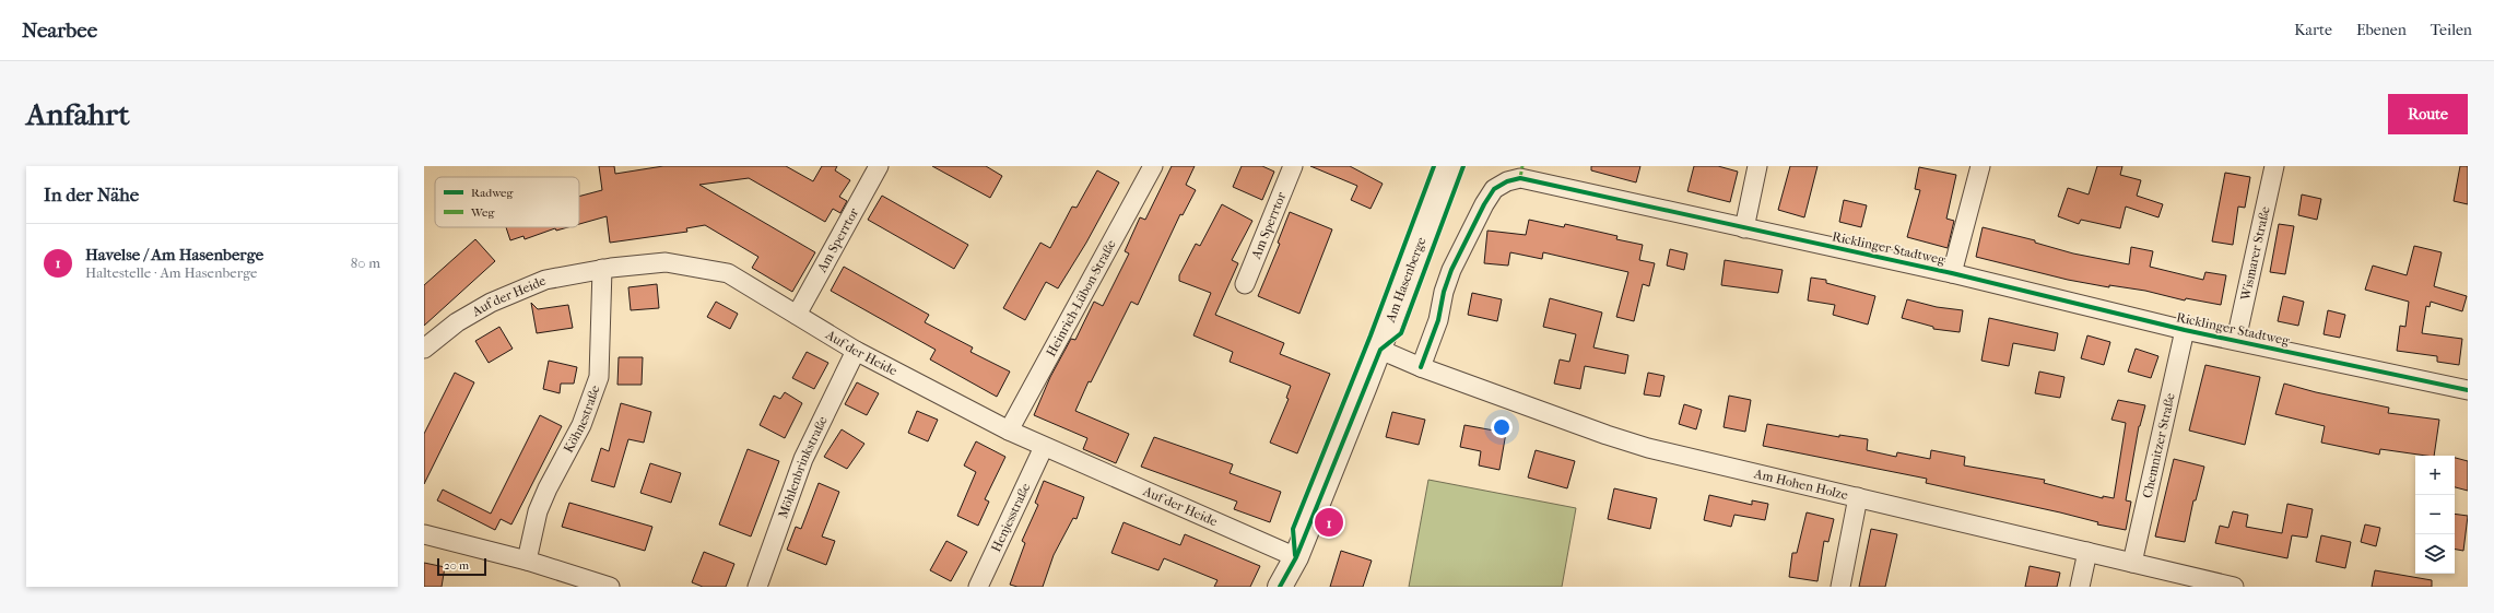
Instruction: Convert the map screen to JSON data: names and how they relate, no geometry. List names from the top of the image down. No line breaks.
{"streets":{"street":["Am Sperrtor","Ricklinger Stadtweg","Wismarer Straße","Am Hasenberge","Auf der Heide","Heinrich-Lübon-Straße","Köhnestraße","Chemnitzer Straße","Möhlenbrinkstraße","Am Hohen Holze","Henjesstraße"]},"crossings":[["Am Sperrtor","Auf der Heide"],["Ricklinger Stadtweg","Wismarer Straße"],["Ricklinger Stadtweg","Chemnitzer Straße"],["Ricklinger Stadtweg","Am Hohen Holze"],["Am Hasenberge","Auf der Heide"],["Am Hasenberge","Am Hohen Holze"],["Auf der Heide","Heinrich-Lübon-Straße"],["Auf der Heide","Köhnestraße"],["Auf der Heide","Möhlenbrinkstraße"],["Auf der Heide","Henjesstraße"],["Chemnitzer Straße","Am Hohen Holze"]],"legend":["Radweg","Weg"],"scale_bar":"20 m","page":{"header":"Nearbee","nav":["Karte","Ebenen","Teilen"],"buttons":"Route","title":"Anfahrt","heading":"In der Nähe","list":[{"mark":"1","name":"Havelse / Am Hasenberge","note":"Haltestelle · Am Hasenberge","value":"80 m"}],"map_buttons":["+","−"],"pins":"1","scale":"20 m"}}
